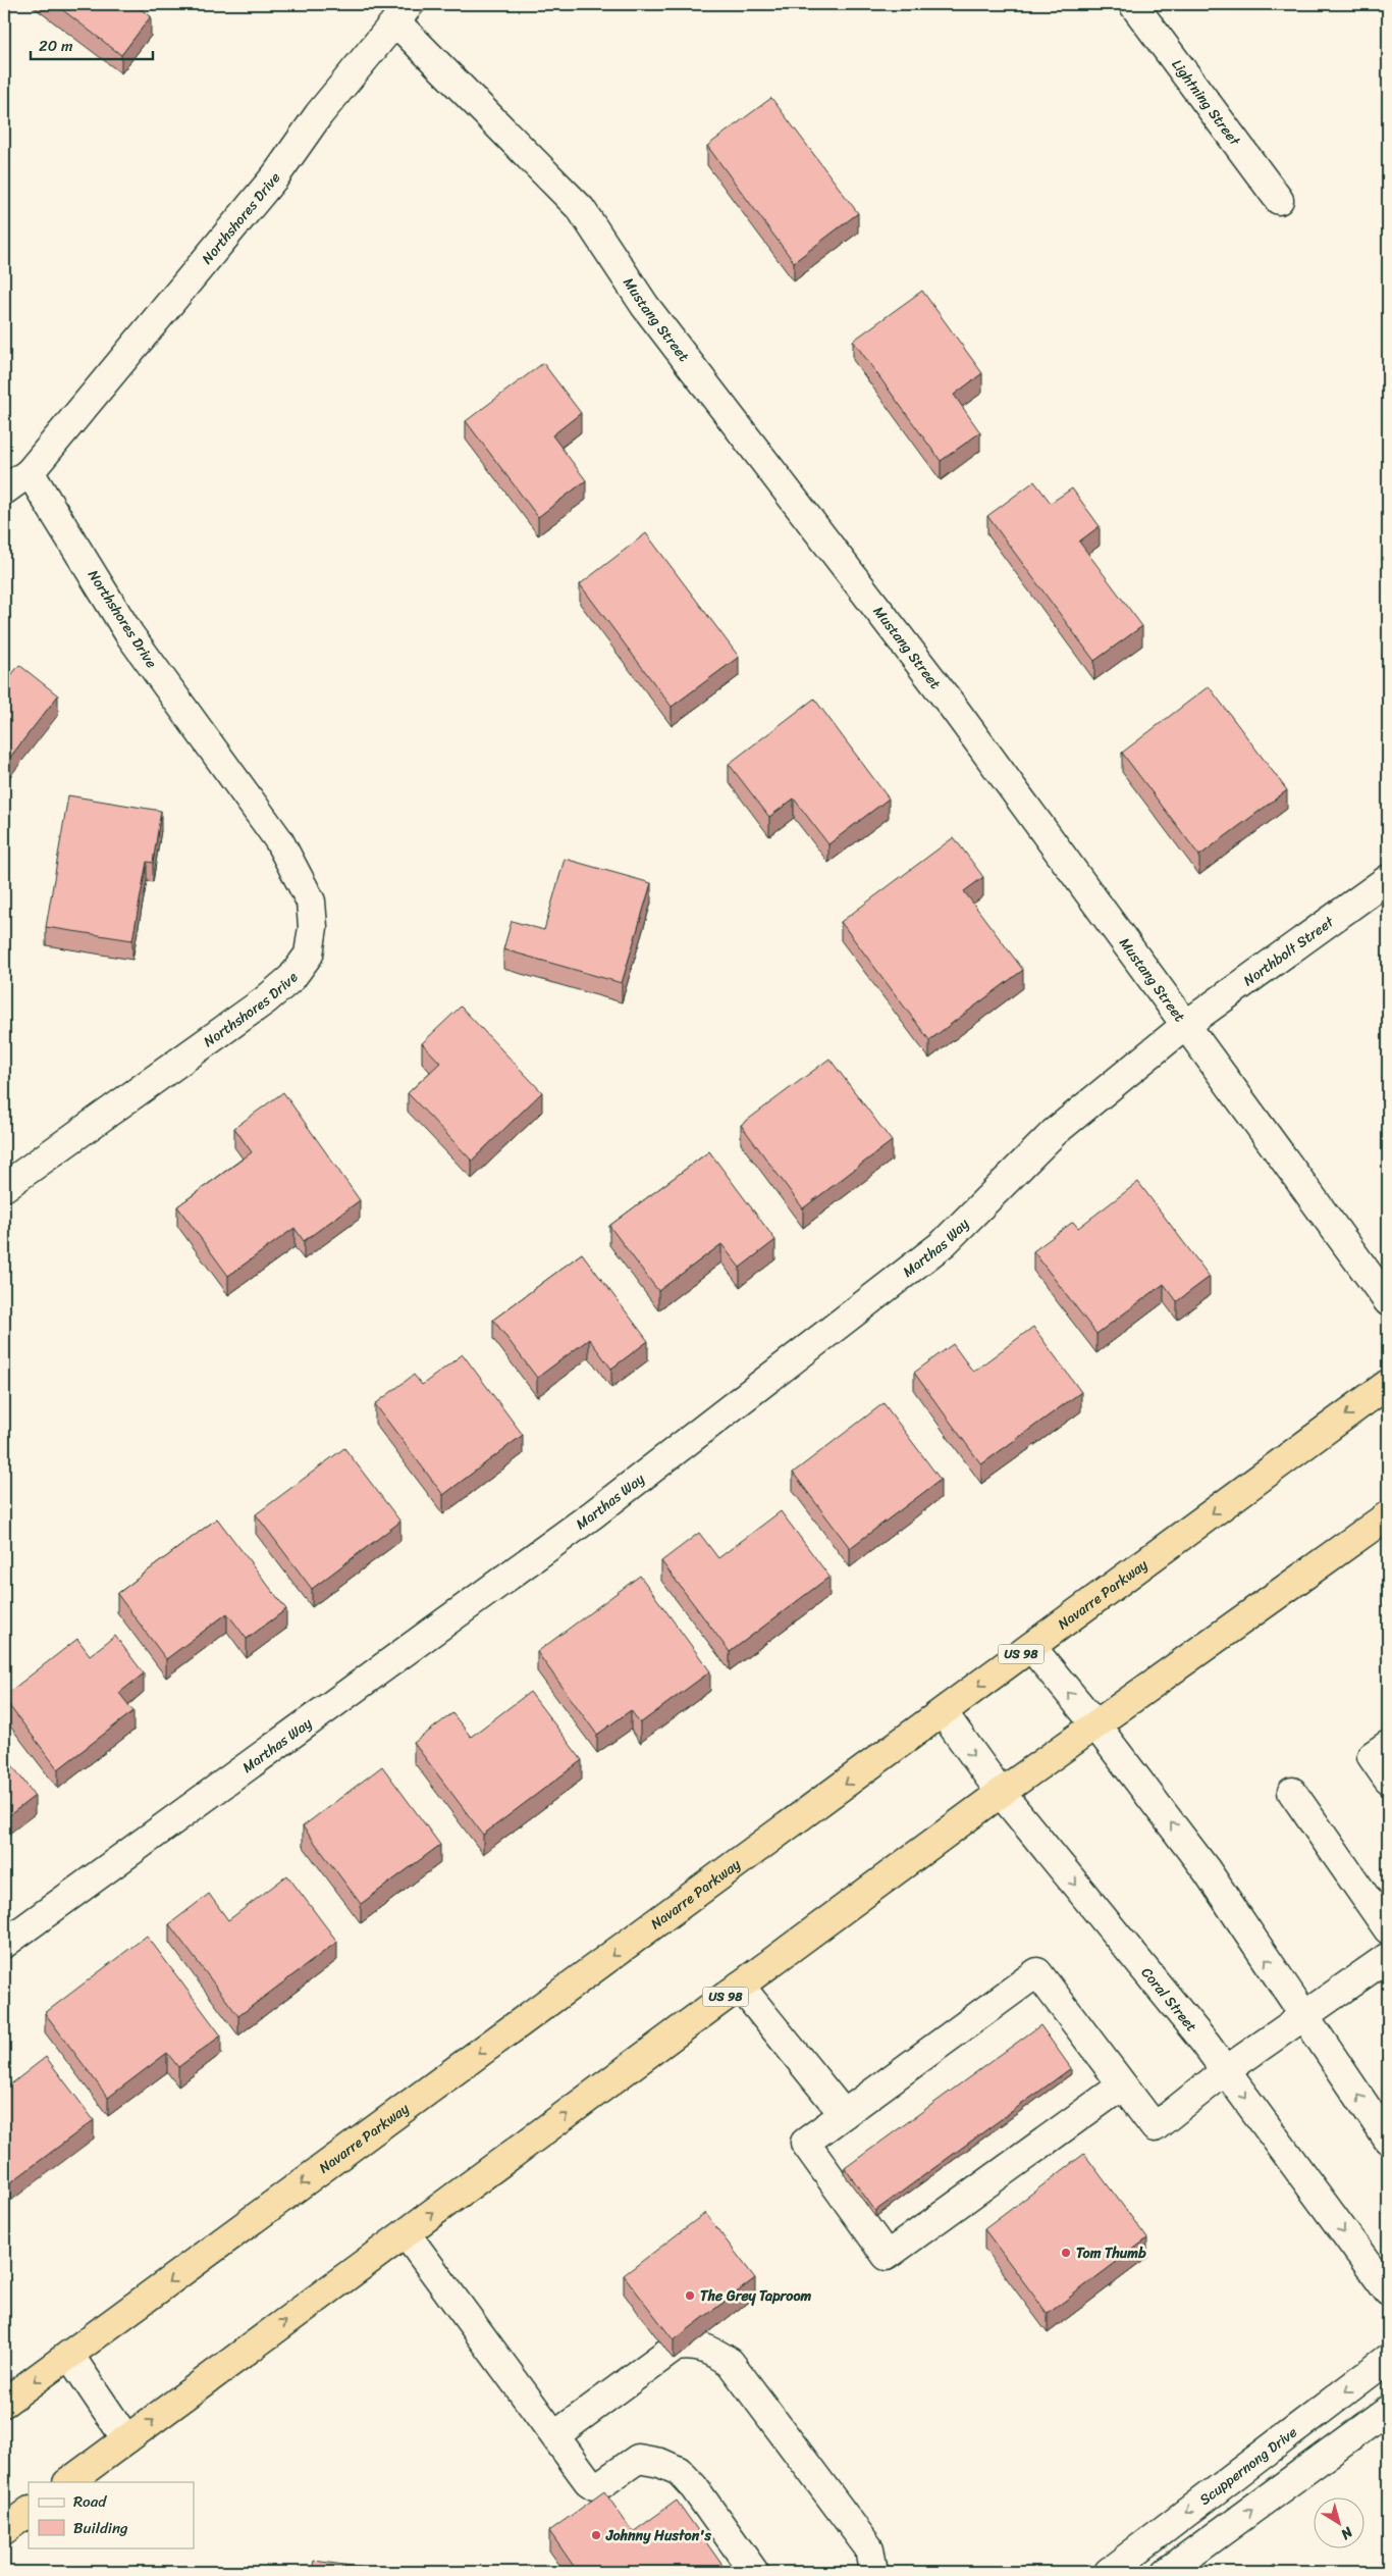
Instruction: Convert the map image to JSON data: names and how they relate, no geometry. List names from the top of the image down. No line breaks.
{"streets":{"highway":["Navarre Parkway","US 98"],"street":["Lightning Street","Northshores Drive","Mustang Street","Northbolt Street","Marthas Way","Coral Street","Scuppernong Drive"]},"crossings":[["Northshores Drive","Mustang Street"],["Mustang Street","Northbolt Street"],["Mustang Street","Marthas Way"],["Northbolt Street","Marthas Way"],["Navarre Parkway","Coral Street"],["US 98","Coral Street"]],"places":["Tom Thumb","The Grey Taproom","Johnny Huston's"],"legend":["Road","Building"],"scale_bar":"20 m","north":"bottom right"}
